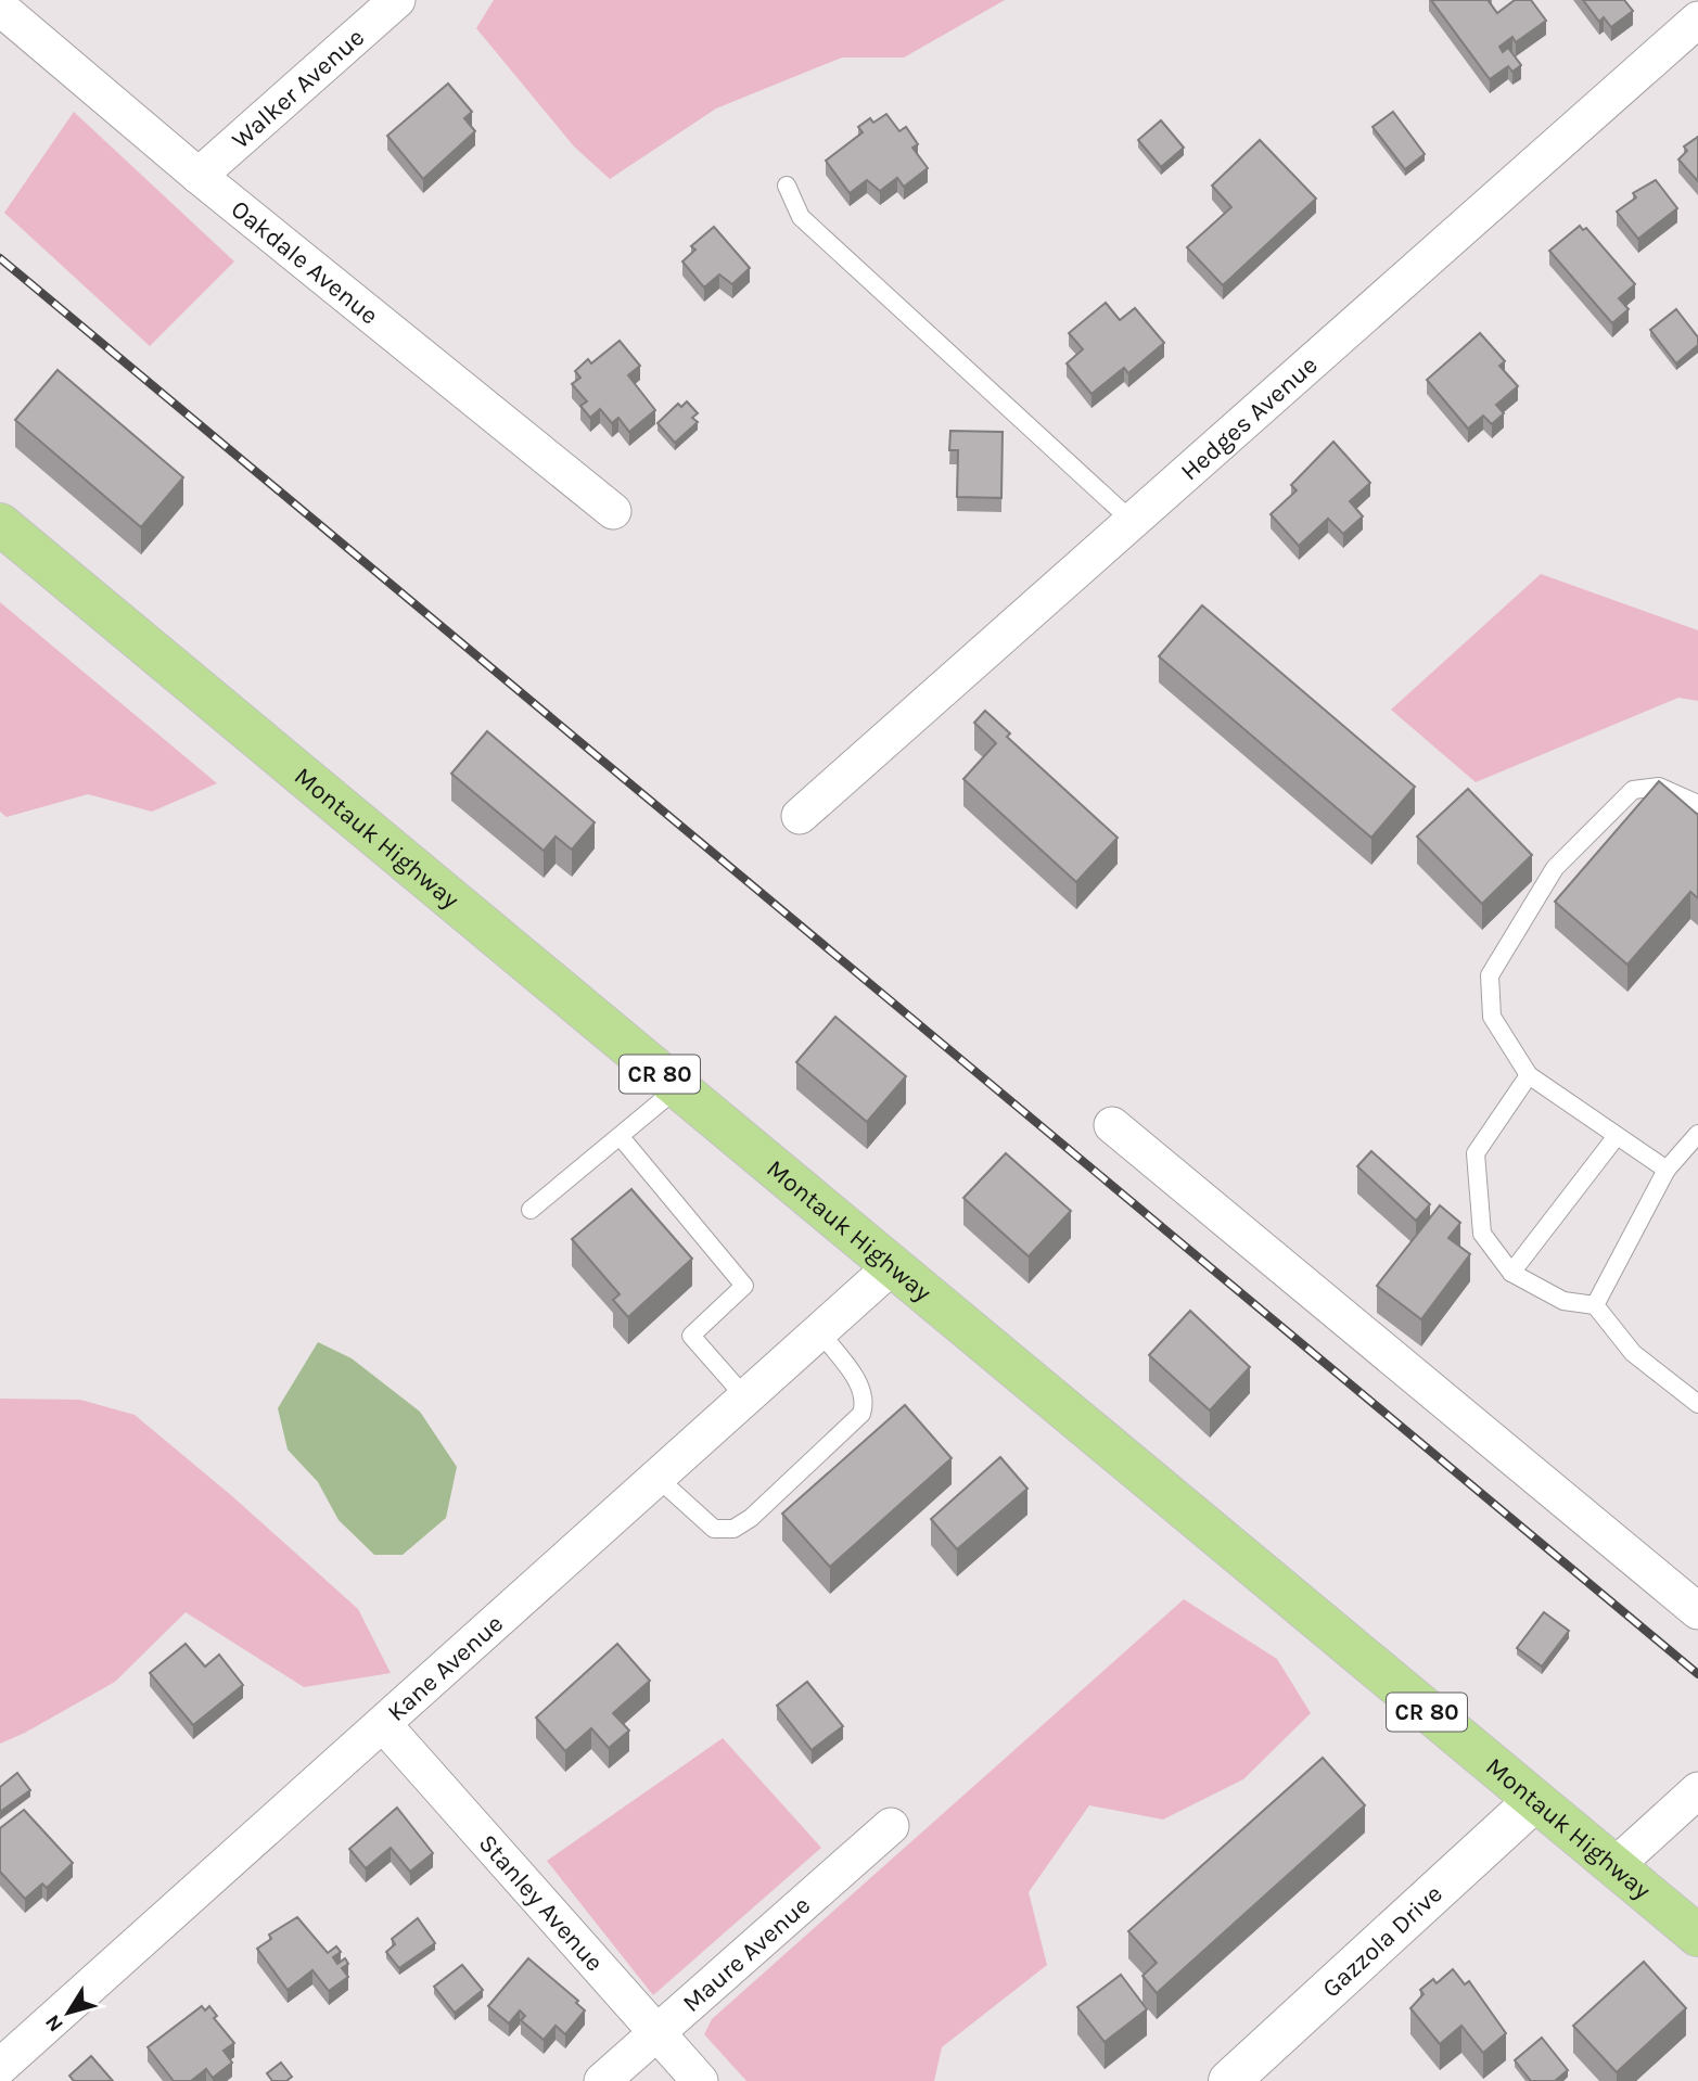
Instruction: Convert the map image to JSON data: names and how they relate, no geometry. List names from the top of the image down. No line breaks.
{"streets":{"main road":["Montauk Highway","CR 80"],"street":["Walker Avenue","Oakdale Avenue","Hedges Avenue","Kane Avenue","Stanley Avenue","Gazzola Drive","Maure Avenue"]},"crossings":[["Walker Avenue","Oakdale Avenue"],["Montauk Highway","Kane Avenue"],["Montauk Highway","Gazzola Drive"],["Kane Avenue","Stanley Avenue"],["Stanley Avenue","Maure Avenue"]],"north":"bottom left"}
